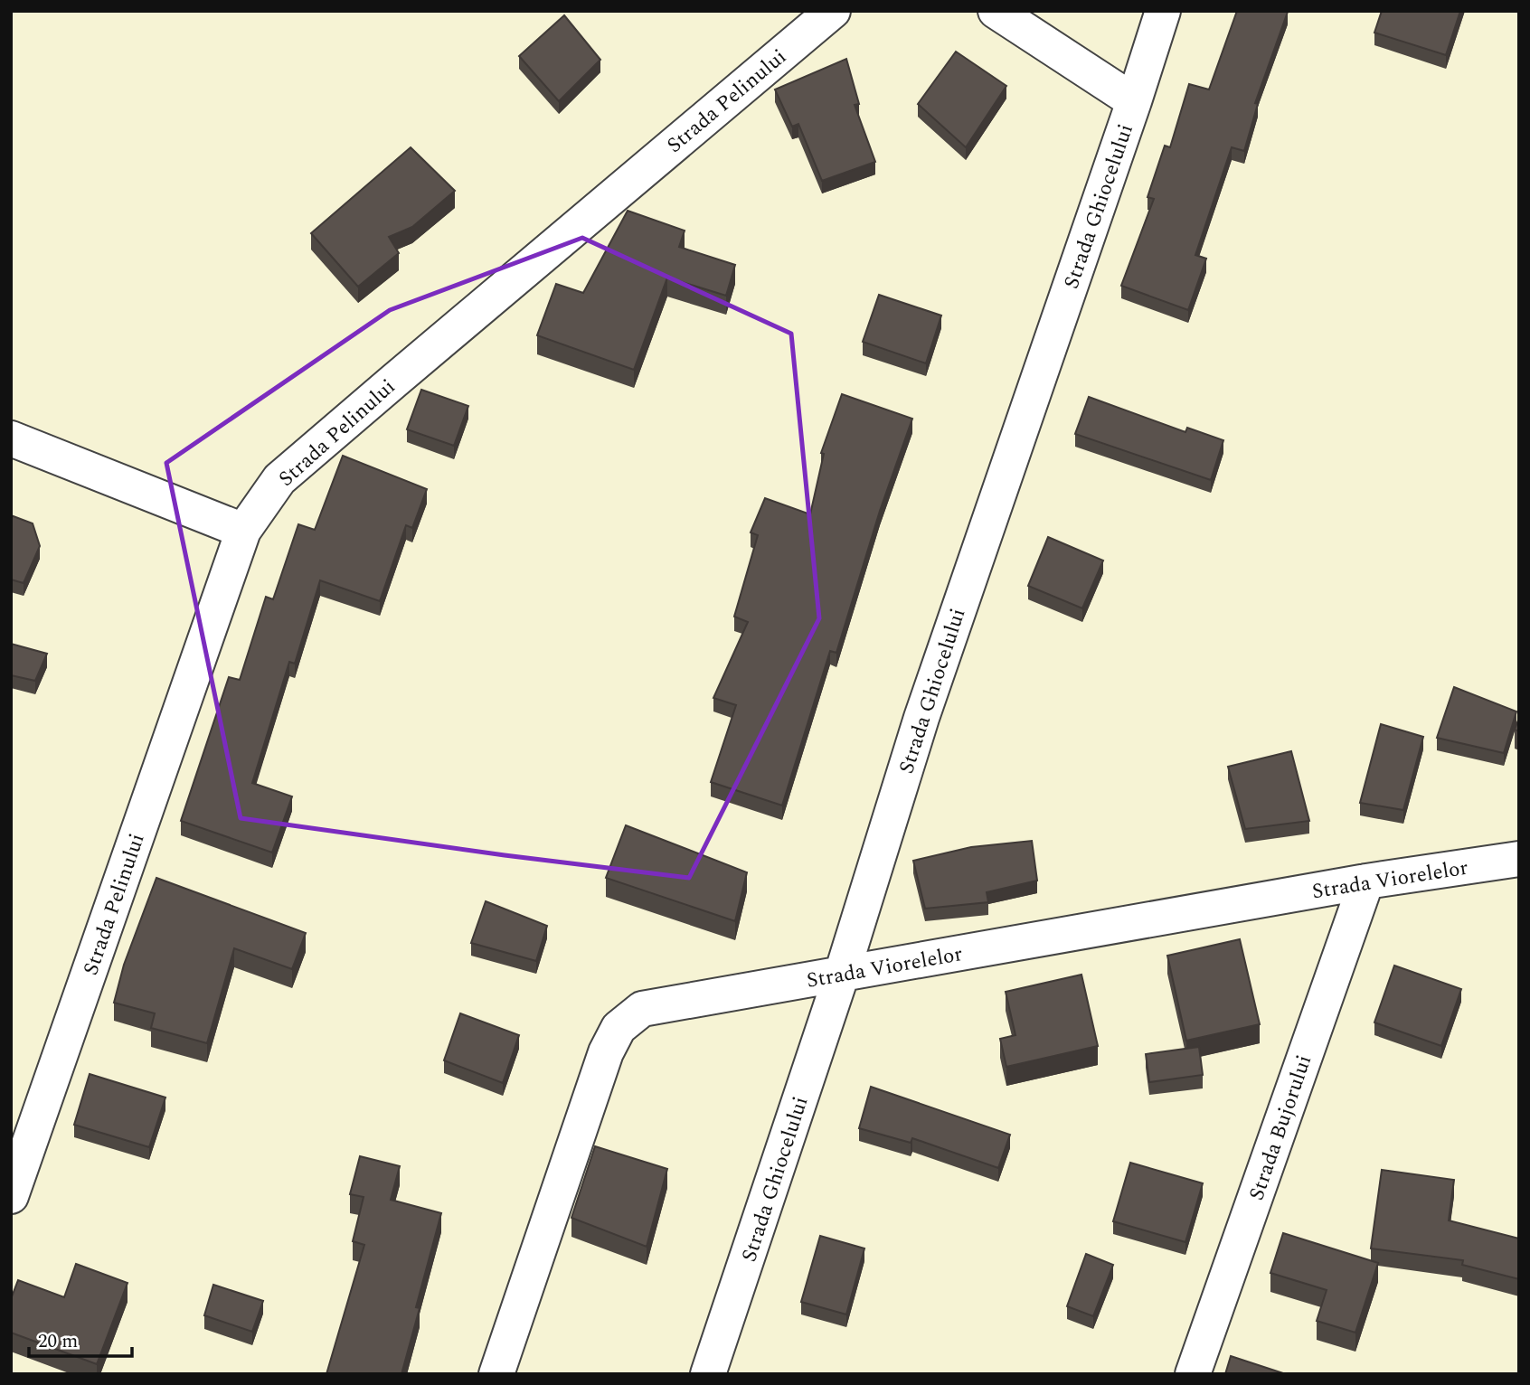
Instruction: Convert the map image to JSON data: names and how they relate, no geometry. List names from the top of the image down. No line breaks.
{"streets":{"street":["Strada Pelinului","Strada Ghiocelului","Strada Viorelelor","Strada Bujorului"]},"crossings":[["Strada Ghiocelului","Strada Viorelelor"],["Strada Viorelelor","Strada Bujorului"]],"scale_bar":"20 m"}
